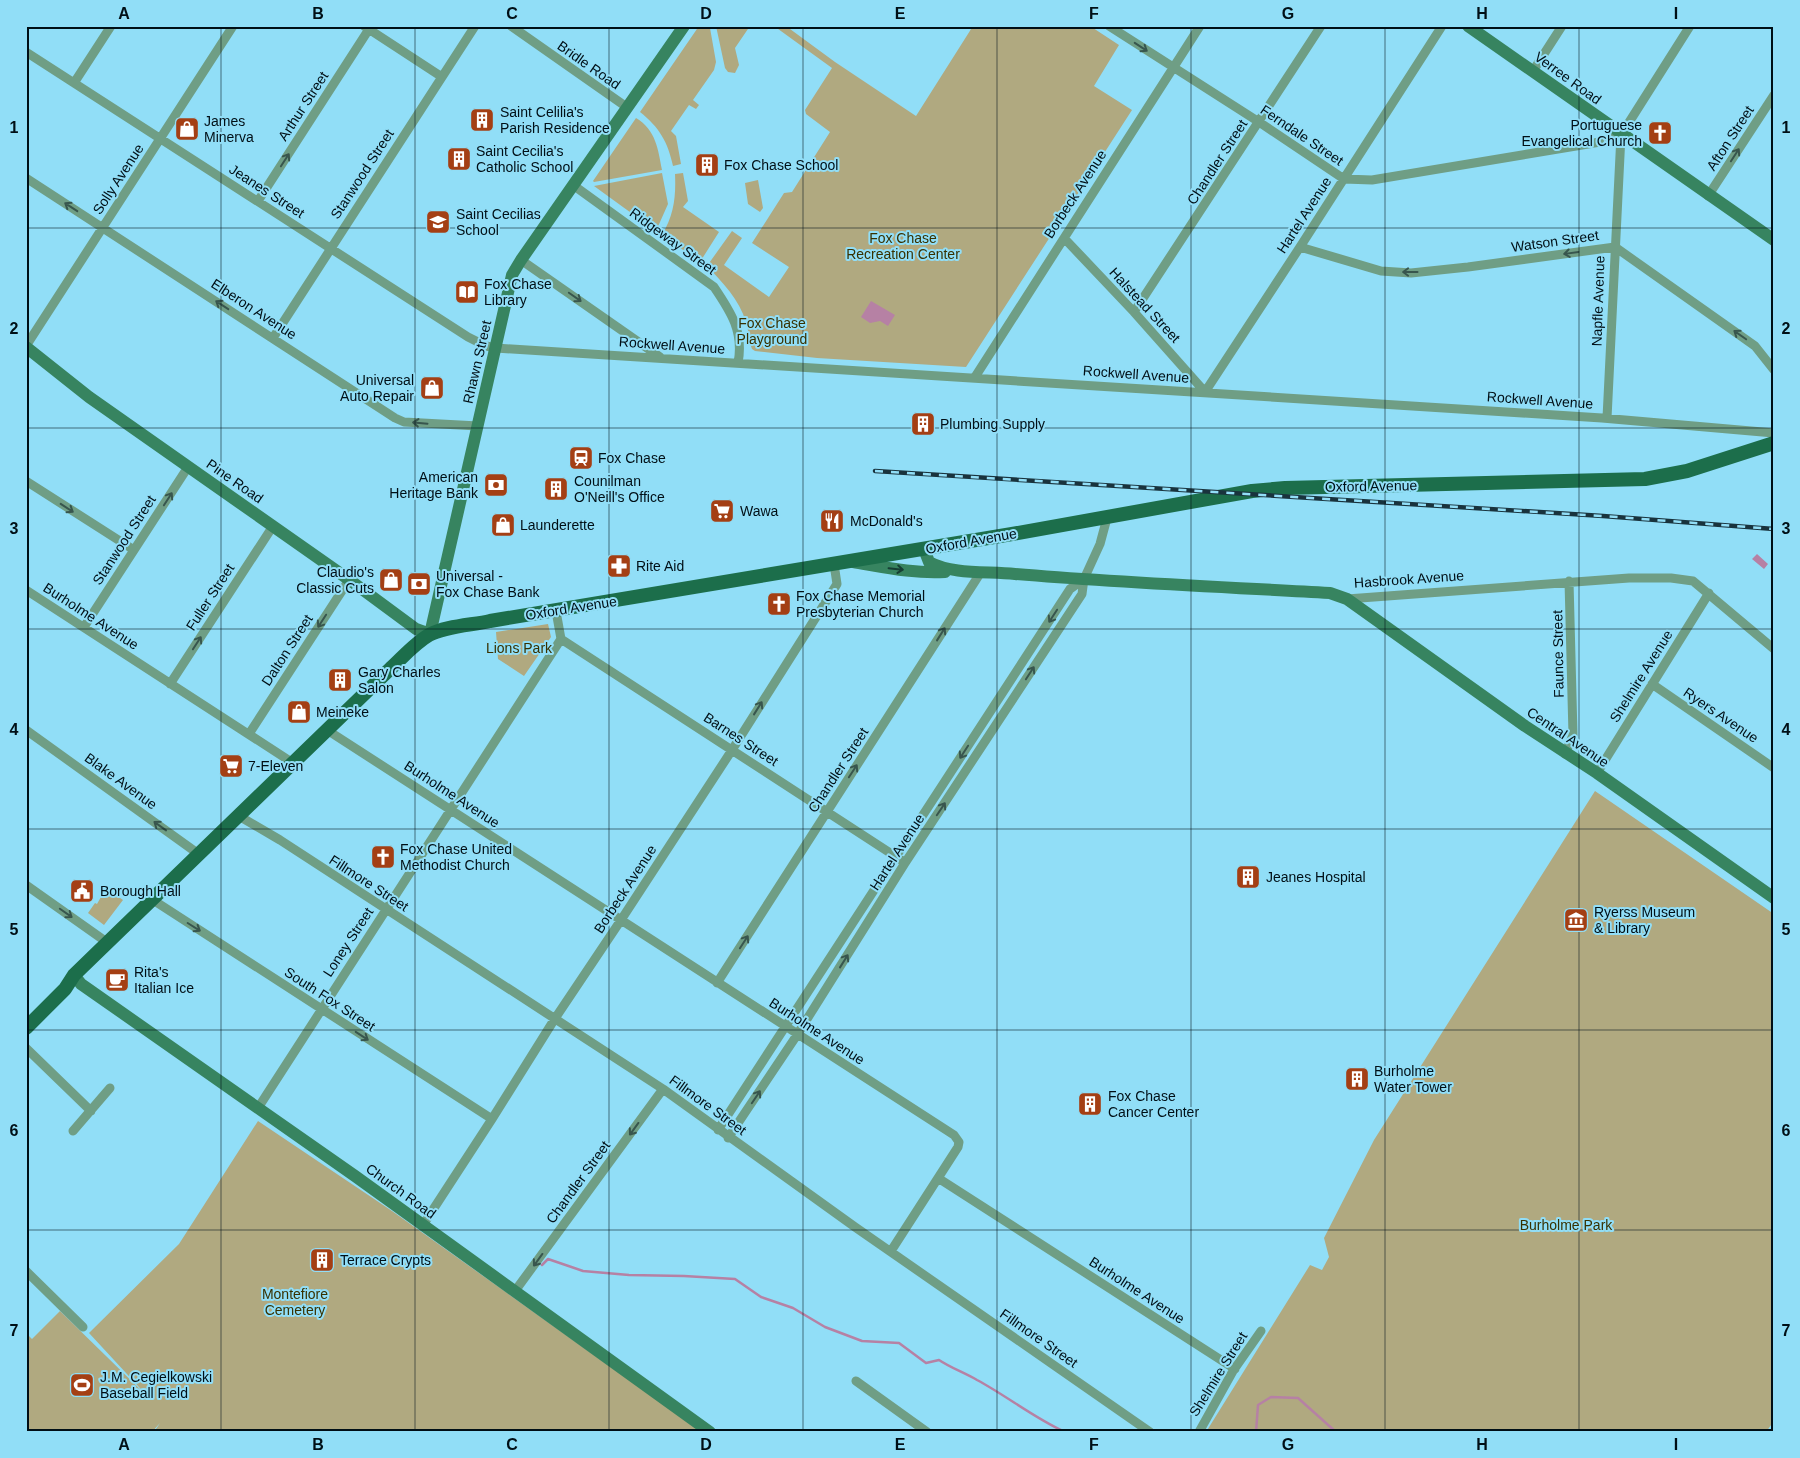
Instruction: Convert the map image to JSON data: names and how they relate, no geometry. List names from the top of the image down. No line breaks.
{"streets":{"main road":["Verree Road","Rhawn Street","Pine Road","Oxford Avenue","Hasbrook Avenue","Central Avenue","Church Road"],"street":["Bridle Road","Arthur Street","Ferndale Street","Afton Street","Chandler Street","Stanwood Street","Solly Avenue","Jeanes Street","Borbeck Avenue","Hartel Avenue","Ridgeway Street","Watson Street","Napfle Avenue","Halstead Street","Elberon Avenue","Rockwell Avenue","Fuller Street","Burholme Avenue","Dalton Street","Faunce Street","Shelmire Avenue","Ryers Avenue","Barnes Street","Blake Avenue","Fillmore Street","Loney Street","South Fox Street","Shelmire Street"]},"crossings":[["Bridle Road","Rhawn Street"],["Verree Road","Ferndale Street"],["Verree Road","Afton Street"],["Verree Road","Napfle Avenue"],["Arthur Street","Jeanes Street"],["Ferndale Street","Chandler Street"],["Ferndale Street","Borbeck Avenue"],["Ferndale Street","Hartel Avenue"],["Ferndale Street","Napfle Avenue"],["Chandler Street","Halstead Street"],["Chandler Street","Hasbrook Avenue"],["Chandler Street","Burholme Avenue"],["Chandler Street","Barnes Street"],["Chandler Street","Fillmore Street"],["Chandler Street","Church Road"],["Stanwood Street","Jeanes Street"],["Stanwood Street","Elberon Avenue"],["Stanwood Street","Pine Road"],["Stanwood Street","Burholme Avenue"],["Solly Avenue","Jeanes Street"],["Solly Avenue","Elberon Avenue"],["Solly Avenue","Pine Road"],["Jeanes Street","Rockwell Avenue"],["Jeanes Street","Rhawn Street"],["Borbeck Avenue","Halstead Street"],["Borbeck Avenue","Rockwell Avenue"],["Borbeck Avenue","Oxford Avenue"],["Borbeck Avenue","Burholme Avenue"],["Borbeck Avenue","Barnes Street"],["Borbeck Avenue","Fillmore Street"],["Borbeck Avenue","South Fox Street"],["Borbeck Avenue","Church Road"],["Hartel Avenue","Watson Street"],["Hartel Avenue","Halstead Street"],["Hartel Avenue","Rockwell Avenue"],["Hartel Avenue","Oxford Avenue"],["Hartel Avenue","Hasbrook Avenue"],["Hartel Avenue","Burholme Avenue"],["Hartel Avenue","Barnes Street"],["Hartel Avenue","Fillmore Street"],["Ridgeway Street","Rockwell Avenue"],["Ridgeway Street","Rhawn Street"],["Watson Street","Napfle Avenue"],["Napfle Avenue","Rockwell Avenue"],["Halstead Street","Rockwell Avenue"],["Elberon Avenue","Rhawn Street"],["Rockwell Avenue","Rhawn Street"],["Rhawn Street","Pine Road"],["Rhawn Street","Oxford Avenue"],["Pine Road","Oxford Avenue"],["Pine Road","Fuller Street"],["Pine Road","Dalton Street"],["Oxford Avenue","Hasbrook Avenue"],["Oxford Avenue","Burholme Avenue"],["Oxford Avenue","Blake Avenue"],["Oxford Avenue","Fillmore Street"],["Oxford Avenue","South Fox Street"],["Oxford Avenue","Church Road"],["Hasbrook Avenue","Faunce Street"],["Hasbrook Avenue","Shelmire Avenue"],["Hasbrook Avenue","Central Avenue"],["Fuller Street","Burholme Avenue"],["Burholme Avenue","Dalton Street"],["Burholme Avenue","Loney Street"],["Burholme Avenue","Shelmire Street"],["Faunce Street","Central Avenue"],["Shelmire Avenue","Ryers Avenue"],["Shelmire Avenue","Central Avenue"],["Barnes Street","Loney Street"],["Fillmore Street","Loney Street"],["Loney Street","South Fox Street"],["Loney Street","Church Road"]],"one_way":["Arthur Street","Afton Street","Watson Street","Elberon Avenue","Fuller Street","Dalton Street","Blake Avenue","South Fox Street"],"parks":["Fox Chase Recreation Center","Fox Chase Playground","Lions Park","Burholme Park","Montefiore Cemetery"],"places":{"building":["Saint Celilia's Parish Residence","Saint Cecilia's Catholic School","Fox Chase School","Plumbing Supply","Counilman O'Neill's Office","Gary Charles Salon","Jeanes Hospital","Burholme Water Tower","Fox Chase Cancer Center","Terrace Crypts"],"shop":["James Minerva","Universal Auto Repair","Launderette","Claudio's Classic Cuts","Meineke"],"church":["Portuguese Evangelical Church","Fox Chase Memorial Presbyterian Church","Fox Chase United Methodist Church"],"school or university":["Saint Cecilias School"],"library":["Fox Chase Library"],"station":["Fox Chase"],"bank":["American Heritage Bank","Universal - Fox Chase Bank"],"supermarket":["Wawa","7-Eleven"],"restaurant":["McDonald's"],"pharmacy":["Rite Aid"],"public building":["Borough Hall"],"museum":["Ryerss Museum & Library"],"cafe":["Rita's Italian Ice"],"sports":["J.M. Cegielkowski Baseball Field"]},"grid":{"columns":["A","B","C","D","E","F","G","H","I"],"rows":["1","2","3","4","5","6","7"]}}
